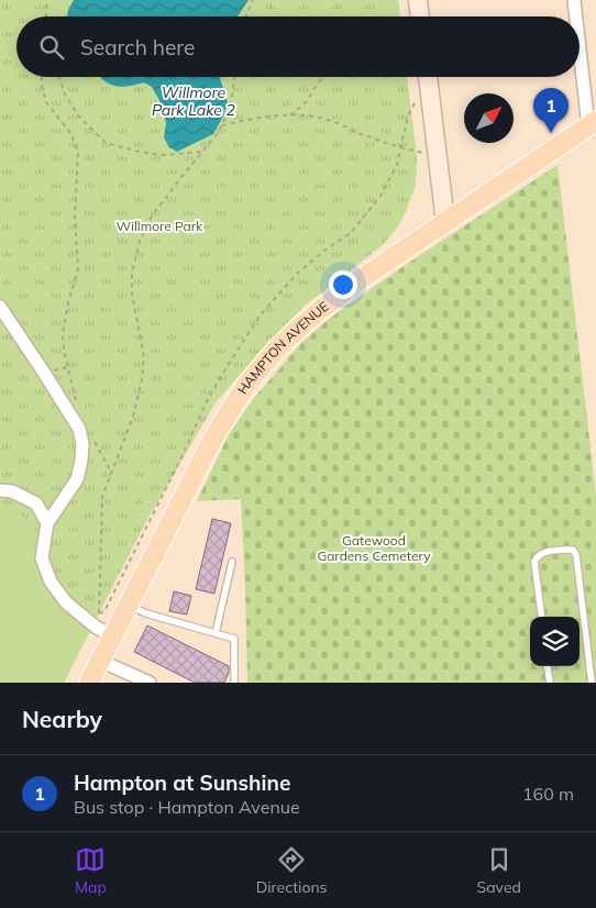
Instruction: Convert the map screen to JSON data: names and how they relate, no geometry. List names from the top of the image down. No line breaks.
{"streets":{"main road":["HAMPTON AVENUE"]},"water":["Willmore Park Lake 2"],"parks":["Willmore Park","Gatewood Gardens Cemetery"],"north":"top right","page":{"search":"Search here","pins":"1","heading":"Nearby","list":[{"mark":"1","name":"Hampton at Sunshine","note":"Bus stop · Hampton Avenue","value":"160 m"}],"nav":["Map","Directions","Saved"]}}
